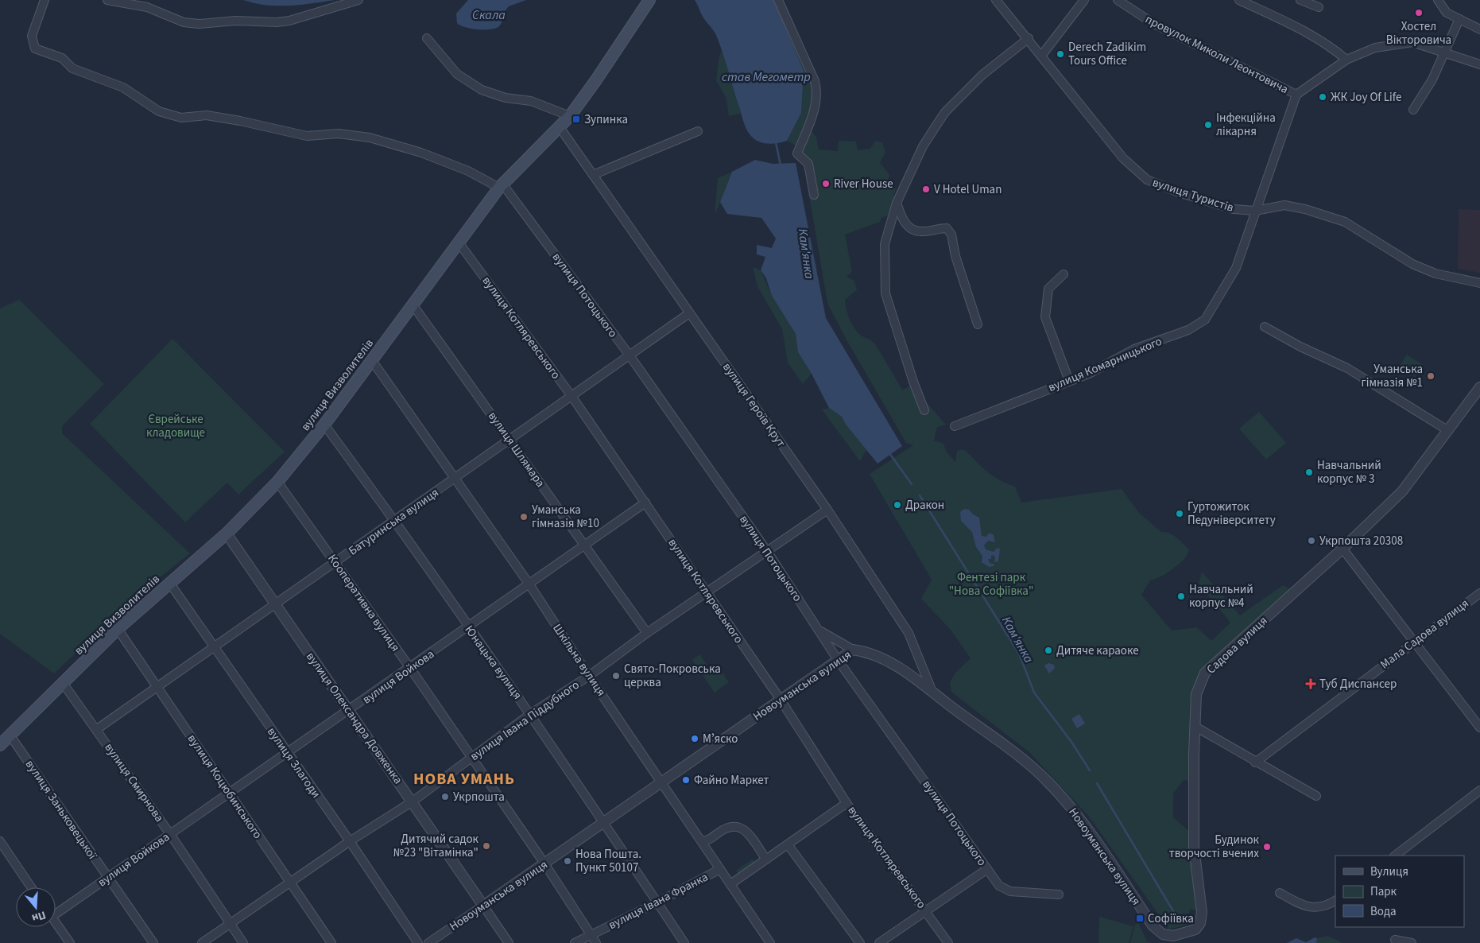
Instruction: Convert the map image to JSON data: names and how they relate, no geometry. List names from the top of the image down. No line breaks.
{"streets":{"main road":["вулиця Визволителів"],"street":["провулок Миколи Леонтовича","вулиця Туристів","вулиця Потоцького","вулиця Котляревського","вулиця Комарницького","вулиця Героїв Крут","вулиця Шлямара","Батуринська вулиця","Кооперативна вулиця","Мала Садова вулиця","Садова вулиця","Шкільна вулиця","Юнацька вулиця","вулиця Войкова","Новоуманська вулиця","вулиця Олександра Довженка","вулиця Івана Піддубного","вулиця Злагоди","вулиця Смирнова","вулиця Коцюбинського","вулиця Заньковецької","вулиця Івана Франка"]},"crossings":[["провулок Миколи Леонтовича","вулиця Комарницького"],["вулиця Туристів","вулиця Комарницького"],["вулиця Потоцького","вулиця Визволителів"],["вулиця Потоцького","Батуринська вулиця"],["вулиця Потоцького","Новоуманська вулиця"],["вулиця Потоцького","вулиця Івана Піддубного"],["вулиця Котляревського","вулиця Визволителів"],["вулиця Котляревського","Батуринська вулиця"],["вулиця Котляревського","вулиця Войкова"],["вулиця Котляревського","Новоуманська вулиця"],["вулиця Котляревського","вулиця Івана Піддубного"],["вулиця Визволителів","вулиця Героїв Крут"],["вулиця Визволителів","вулиця Шлямара"],["вулиця Визволителів","Кооперативна вулиця"],["вулиця Визволителів","Шкільна вулиця"],["вулиця Визволителів","Юнацька вулиця"],["вулиця Визволителів","вулиця Олександра Довженка"],["вулиця Визволителів","вулиця Злагоди"],["вулиця Визволителів","вулиця Смирнова"],["вулиця Визволителів","вулиця Коцюбинського"],["вулиця Визволителів","вулиця Заньковецької"],["вулиця Героїв Крут","Батуринська вулиця"],["вулиця Героїв Крут","Новоуманська вулиця"],["вулиця Героїв Крут","вулиця Івана Піддубного"],["вулиця Шлямара","Батуринська вулиця"],["вулиця Шлямара","вулиця Войкова"],["вулиця Шлямара","вулиця Івана Піддубного"],["Батуринська вулиця","Кооперативна вулиця"],["Батуринська вулиця","Шкільна вулиця"],["Батуринська вулиця","Юнацька вулиця"],["Батуринська вулиця","вулиця Олександра Довженка"],["Батуринська вулиця","вулиця Злагоди"],["Батуринська вулиця","вулиця Смирнова"],["Батуринська вулиця","вулиця Коцюбинського"],["Кооперативна вулиця","вулиця Войкова"],["Кооперативна вулиця","Новоуманська вулиця"],["Кооперативна вулиця","вулиця Івана Піддубного"],["Кооперативна вулиця","вулиця Івана Франка"],["Садова вулиця","Новоуманська вулиця"],["Шкільна вулиця","вулиця Войкова"],["Шкільна вулиця","Новоуманська вулиця"],["Шкільна вулиця","вулиця Івана Піддубного"],["Шкільна вулиця","вулиця Івана Франка"],["Юнацька вулиця","вулиця Войкова"],["Юнацька вулиця","Новоуманська вулиця"],["Юнацька вулиця","вулиця Івана Піддубного"],["Юнацька вулиця","вулиця Івана Франка"],["вулиця Войкова","вулиця Олександра Довженка"],["вулиця Войкова","вулиця Злагоди"],["вулиця Войкова","вулиця Смирнова"],["вулиця Войкова","вулиця Коцюбинського"],["вулиця Войкова","вулиця Заньковецької"],["Новоуманська вулиця","вулиця Олександра Довженка"],["вулиця Олександра Довженка","вулиця Івана Піддубного"],["вулиця Івана Піддубного","вулиця Злагоди"],["вулиця Івана Піддубного","вулиця Смирнова"],["вулиця Івана Піддубного","вулиця Коцюбинського"]],"districts":["НОВА УМАНЬ"],"water":["Скала","став Мегометр","Кам'янка"],"parks":["Єврейське кладовище","Фентезі парк \"Нова Софіївка\""],"places":{"other":["Хостел Вікторовича","Derech Zadikim Tours Office","ЖК Joy Of Life","Інфекційна лікарня","River House","V Hotel Uman","Уманська гімназія №1","Навчальний корпус № 3","Дракон","Гуртожиток Педуніверситету","Уманська гімназія №10","Укрпошта 20308","Навчальний корпус №4","Дитяче караоке","Свято-Покровська церква","Мʼяско","Файно Маркет","Укрпошта","Дитячий садок №23 \"Вітамінка\"","Будинок творчості вчених","Нова Пошта. Пункт 50107"],"transit":["Зупинка","Софіївка"],"health":["Туб Диспансер"]},"legend":["Вулиця","Парк","Вода"],"north":"bottom"}
